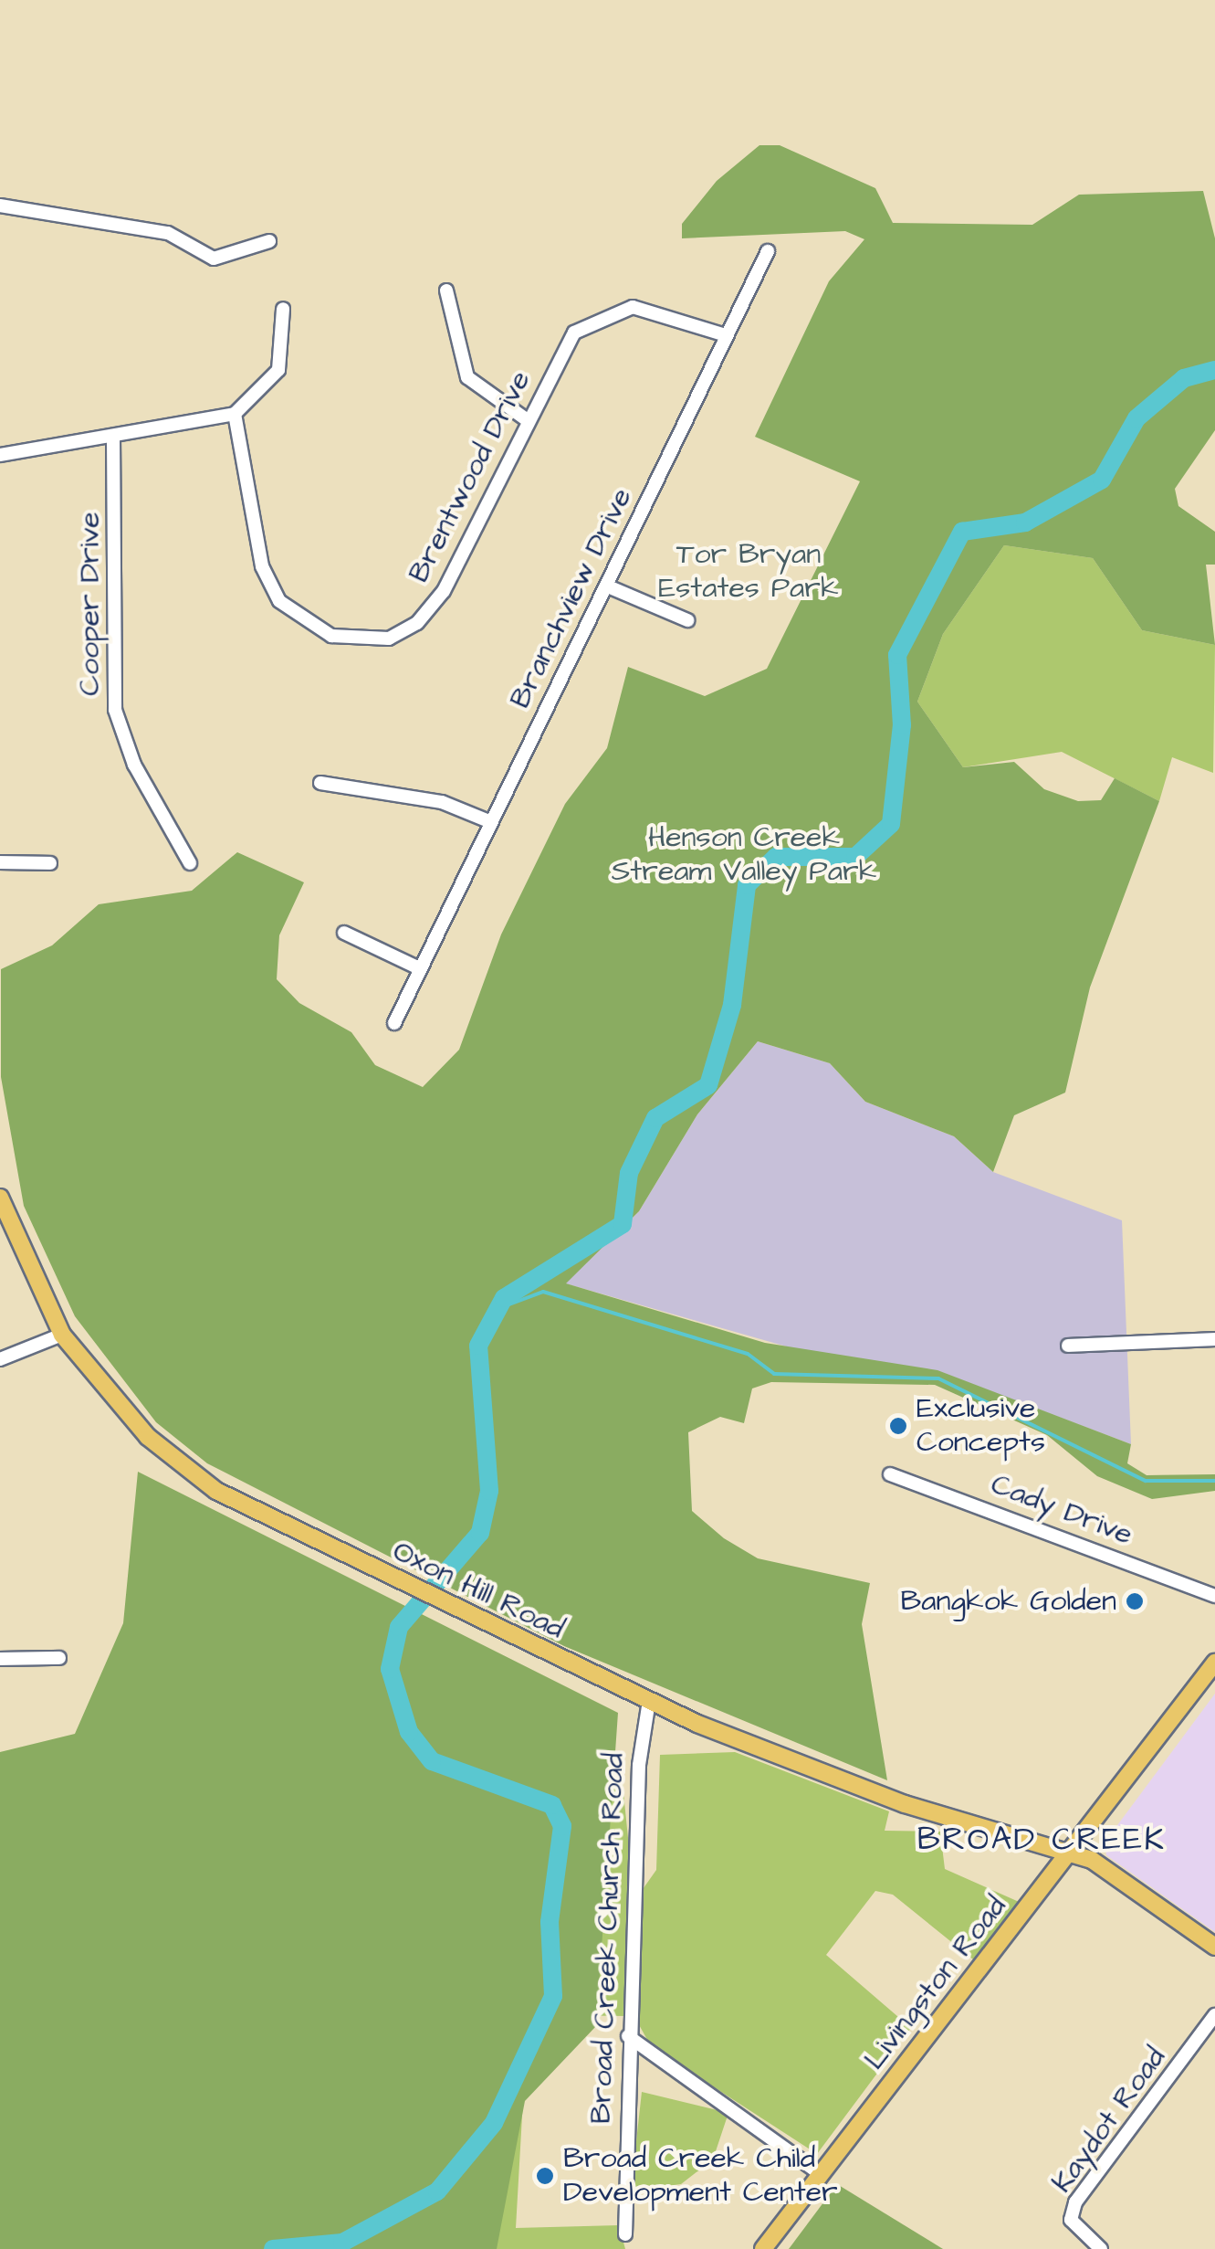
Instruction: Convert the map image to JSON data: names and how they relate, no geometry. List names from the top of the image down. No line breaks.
{"streets":{"main road":["Oxon Hill Road","Livingston Road"],"street":["Brentwood Drive","Branchview Drive","Cooper Drive","Cady Drive","Broad Creek Church Road","Kaydot Road"]},"crossings":[["Brentwood Drive","Branchview Drive"],["Oxon Hill Road","Broad Creek Church Road"],["Oxon Hill Road","Livingston Road"]],"districts":["BROAD CREEK"],"parks":["Tor Bryan Estates Park","Henson Creek Stream Valley Park"],"places":["Exclusive Concepts","Bangkok Golden","Broad Creek Child Development Center"]}
